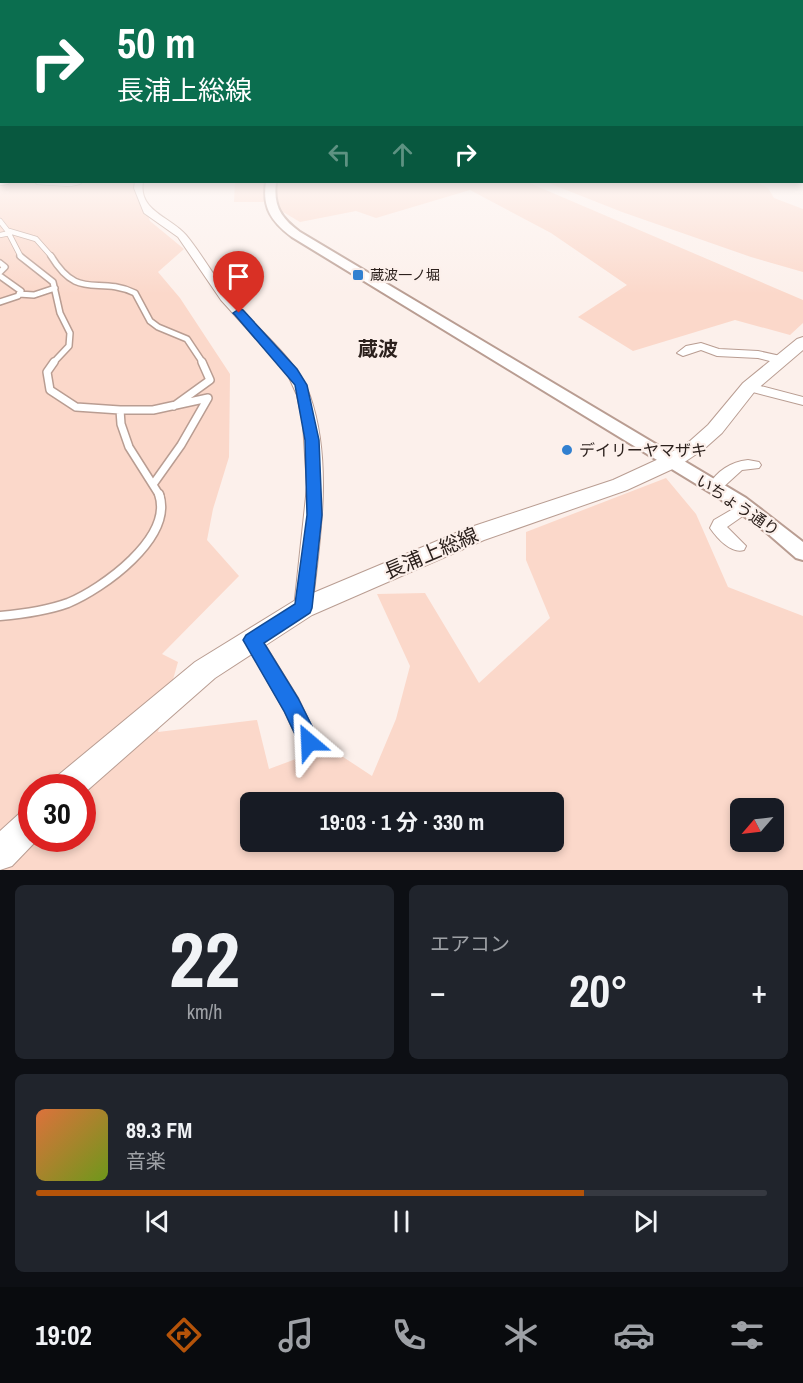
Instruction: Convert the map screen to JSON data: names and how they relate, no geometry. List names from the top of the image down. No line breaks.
{"streets":{"main road":["長浦上総線"],"street":["いちょう通り"]},"crossings":[["いちょう通り","長浦上総線"]],"districts":["蔵波"],"places":{"transit":["蔵波一ノ堀"],"other":["デイリーヤマザキ"]},"north":"bottom left","page":{"turn":["50 m","長浦上総線"],"limit":"30","trip":"19:03 · 1 分 · 330 m","tile":[["22","km/h"],"エアコン"],"heat":["−","20°","+"],"song":["89.3 FM","音楽"],"tabs":"19:02"}}
